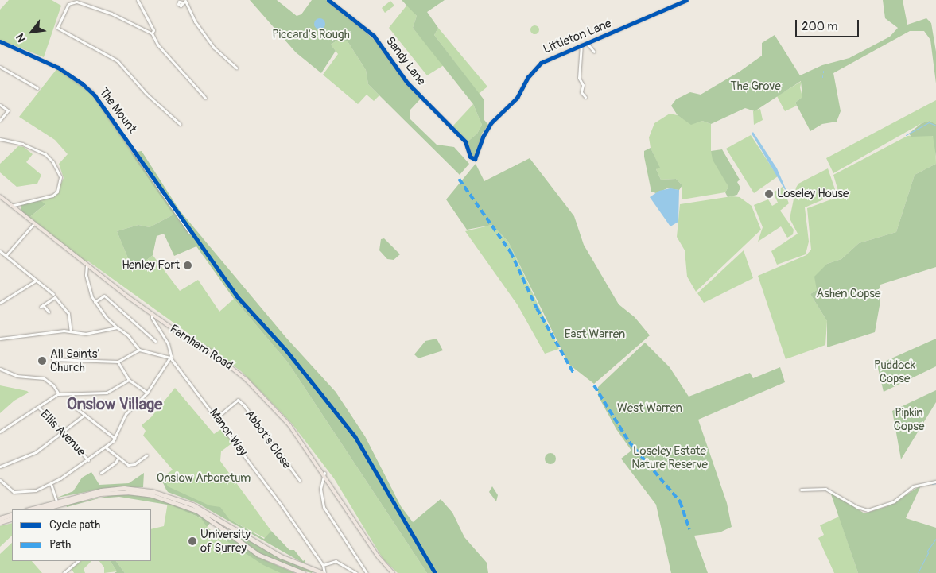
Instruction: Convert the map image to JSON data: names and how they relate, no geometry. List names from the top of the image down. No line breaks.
{"streets":{"main road":["Farnham Road"],"street":["Littleton Lane","Sandy Lane","The Mount","Manor Way","Ellis Avenue","Abbot's Close"]},"crossings":[["Littleton Lane","Sandy Lane"],["Manor Way","Abbot's Close"]],"districts":["Onslow Village"],"parks":["Piccard's Rough","The Grove","Ashen Copse","East Warren","Puddock Copse","West Warren","Pipkin Copse","Loseley Estate Nature Reserve","Onslow Arboretum"],"places":["Loseley House","Henley Fort","All Saints' Church","University of Surrey"],"legend":["Cycle path","Path"],"scale_bar":"200 m","north":"bottom left"}
